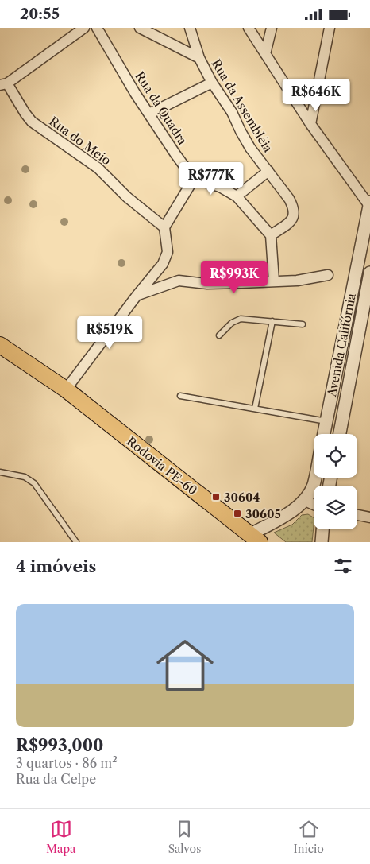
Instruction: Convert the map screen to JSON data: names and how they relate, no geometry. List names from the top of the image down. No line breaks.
{"streets":{"main road":["Rodovia PE-60"],"street":["Rua da Assembléia","Rua da Quadra","Rua do Meio","Avenida Califórnia"]},"places":{"transit":["30604","30605"]},"page":{"status":"20:55","price":["R$646K","R$777K","R$993K","R$519K"],"heading":"4 imóveis","list":[{"name":"R$993,000","note":"3 quartos · 86 m² · Rua da Celpe"}],"tabs":["Mapa","Salvos","Início"]}}
